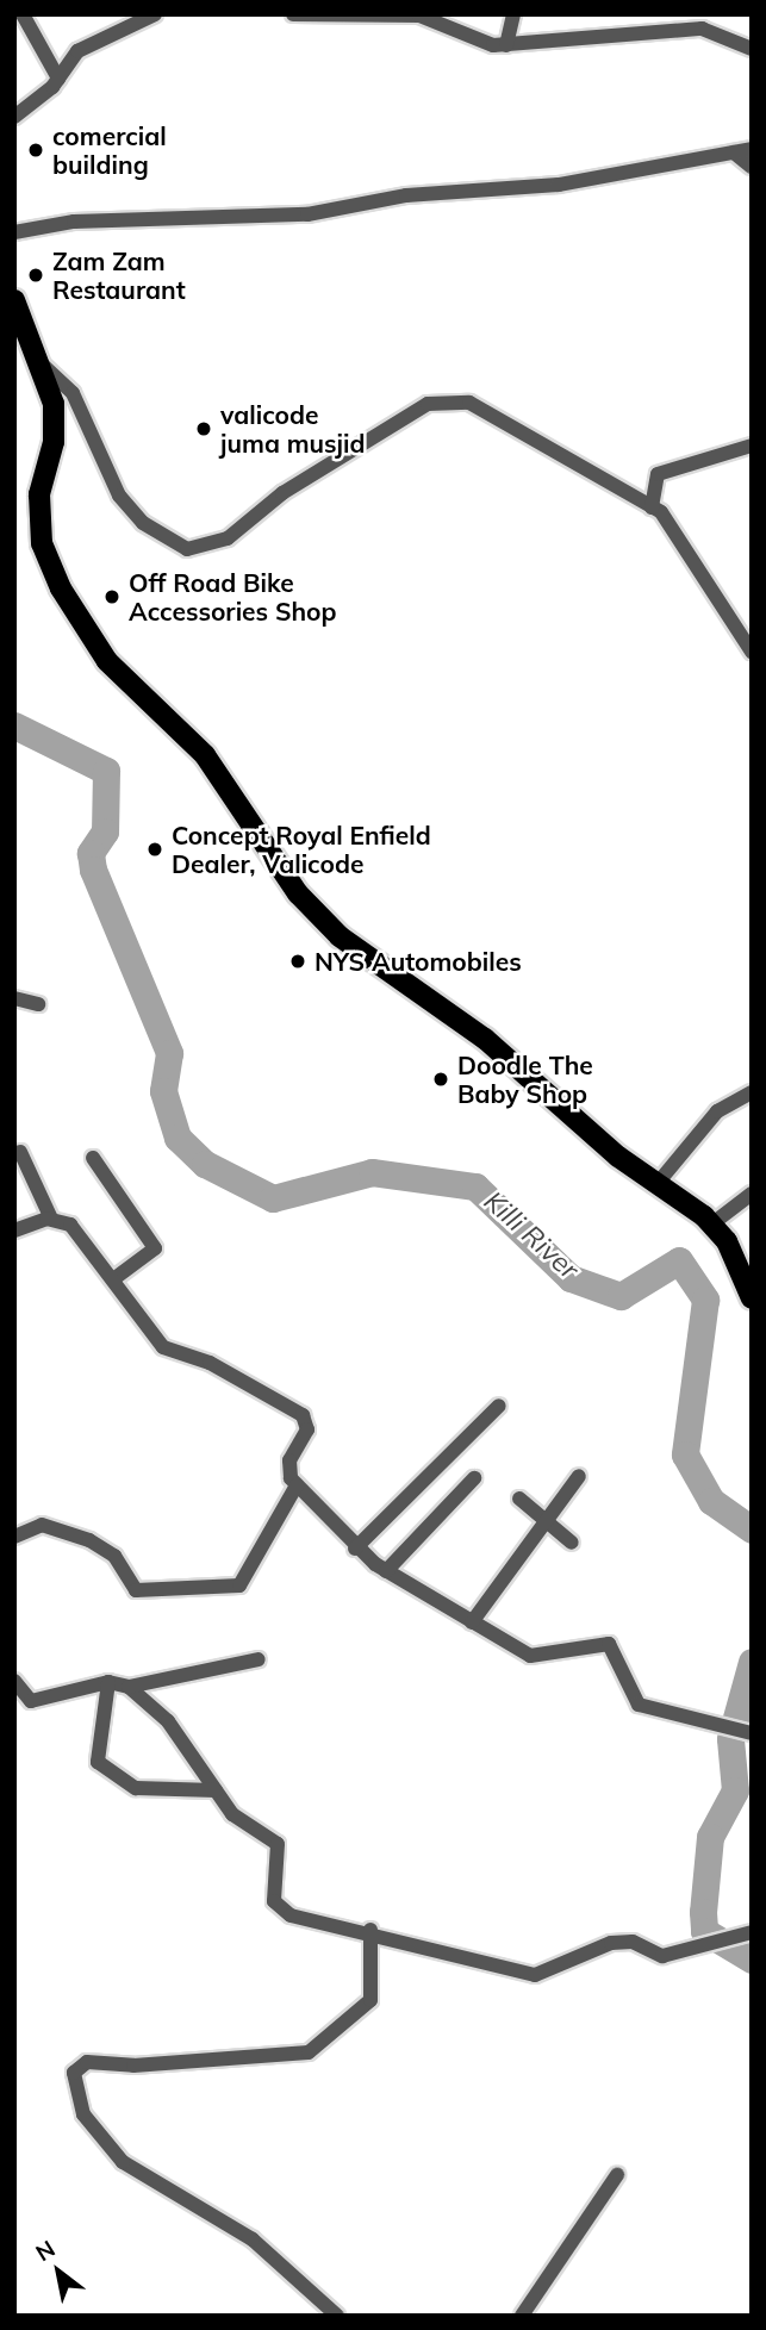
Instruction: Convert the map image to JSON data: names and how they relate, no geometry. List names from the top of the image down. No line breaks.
{"water":["Killi River"],"places":["comercial building","Zam Zam Restaurant","valicode juma musjid","Off Road Bike Accessories Shop","Concept Royal Enfield Dealer, Valicode","NYS Automobiles","Doodle The Baby Shop"],"north":"top left"}
